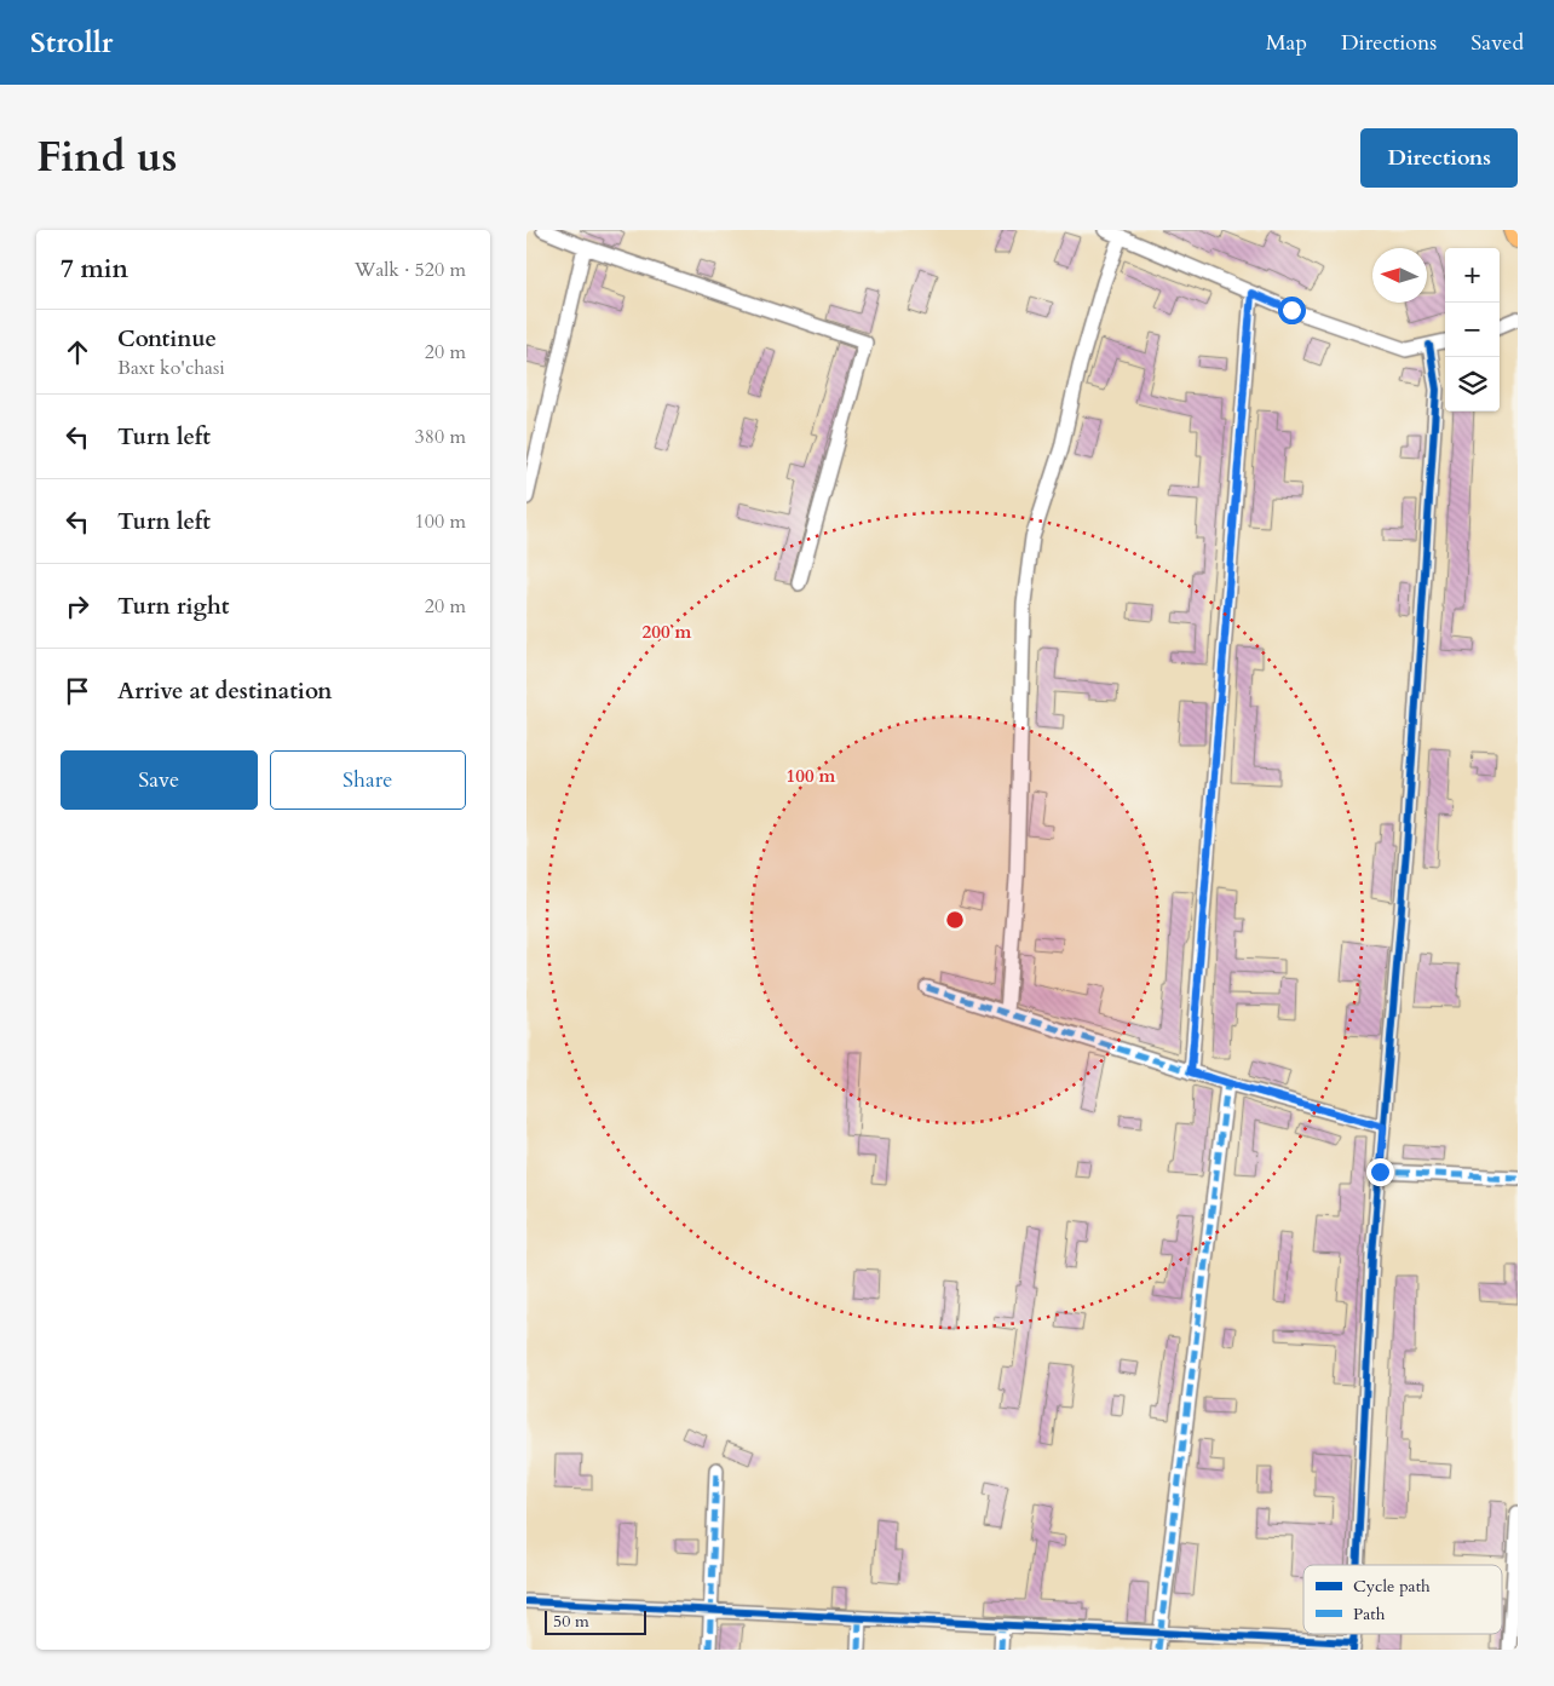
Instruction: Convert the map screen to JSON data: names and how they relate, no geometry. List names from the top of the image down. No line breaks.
{"legend":["Cycle path","Path"],"scale_bar":"50 m","north":"left","page":{"header":"Strollr","nav":["Map","Directions","Saved"],"title":"Find us","buttons":["Directions",["Save","Share"]],"heading":["7 min","Walk · 520 m"],"map_buttons":["+","−"],"list":[["Continue","Baxt ko'chasi","20 m"],["Turn left","380 m"],["Turn left","100 m"],["Turn right","20 m"],"Arrive at destination"],"scale":"50 m"},"rings":["200 m","100 m"]}
